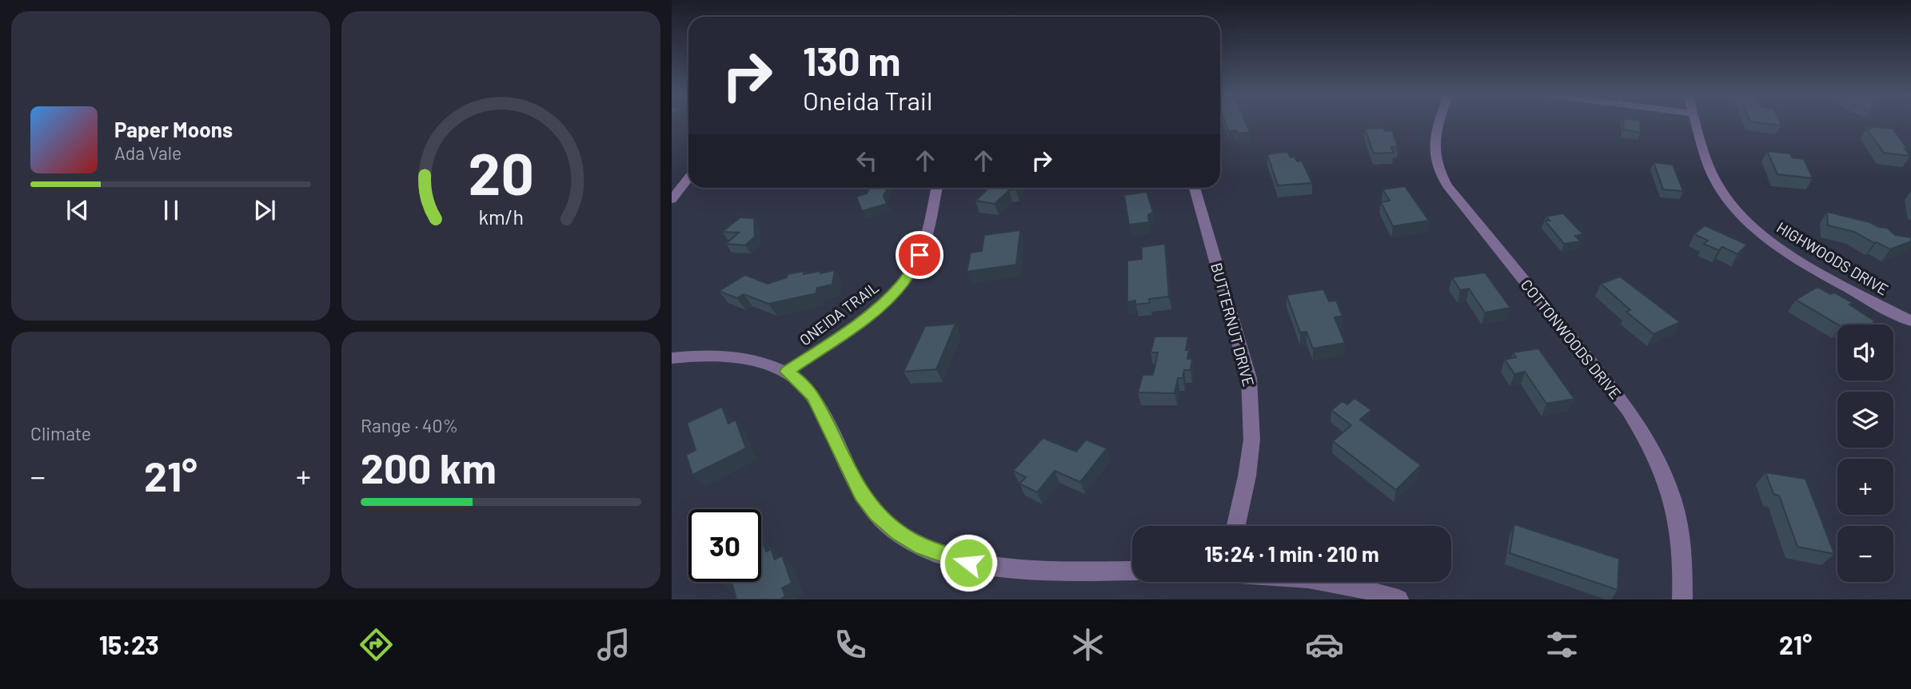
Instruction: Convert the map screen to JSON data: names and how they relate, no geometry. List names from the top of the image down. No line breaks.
{"streets":{"street":["HIGHWOODS DRIVE","ONEIDA TRAIL","BUTTERNUT DRIVE","COTTONWOODS DRIVE"]},"page":{"turn":["130 m","Oneida Trail"],"song":["Paper Moons","Ada Vale"],"map_buttons":["+","−"],"tile":["Climate",["Range · 40%","200 km"]],"heat":["−","21°","+"],"limit":"30","trip":"15:24 · 1 min · 210 m","tabs":["15:23","21°"],"gauge":["20","km/h"]}}
